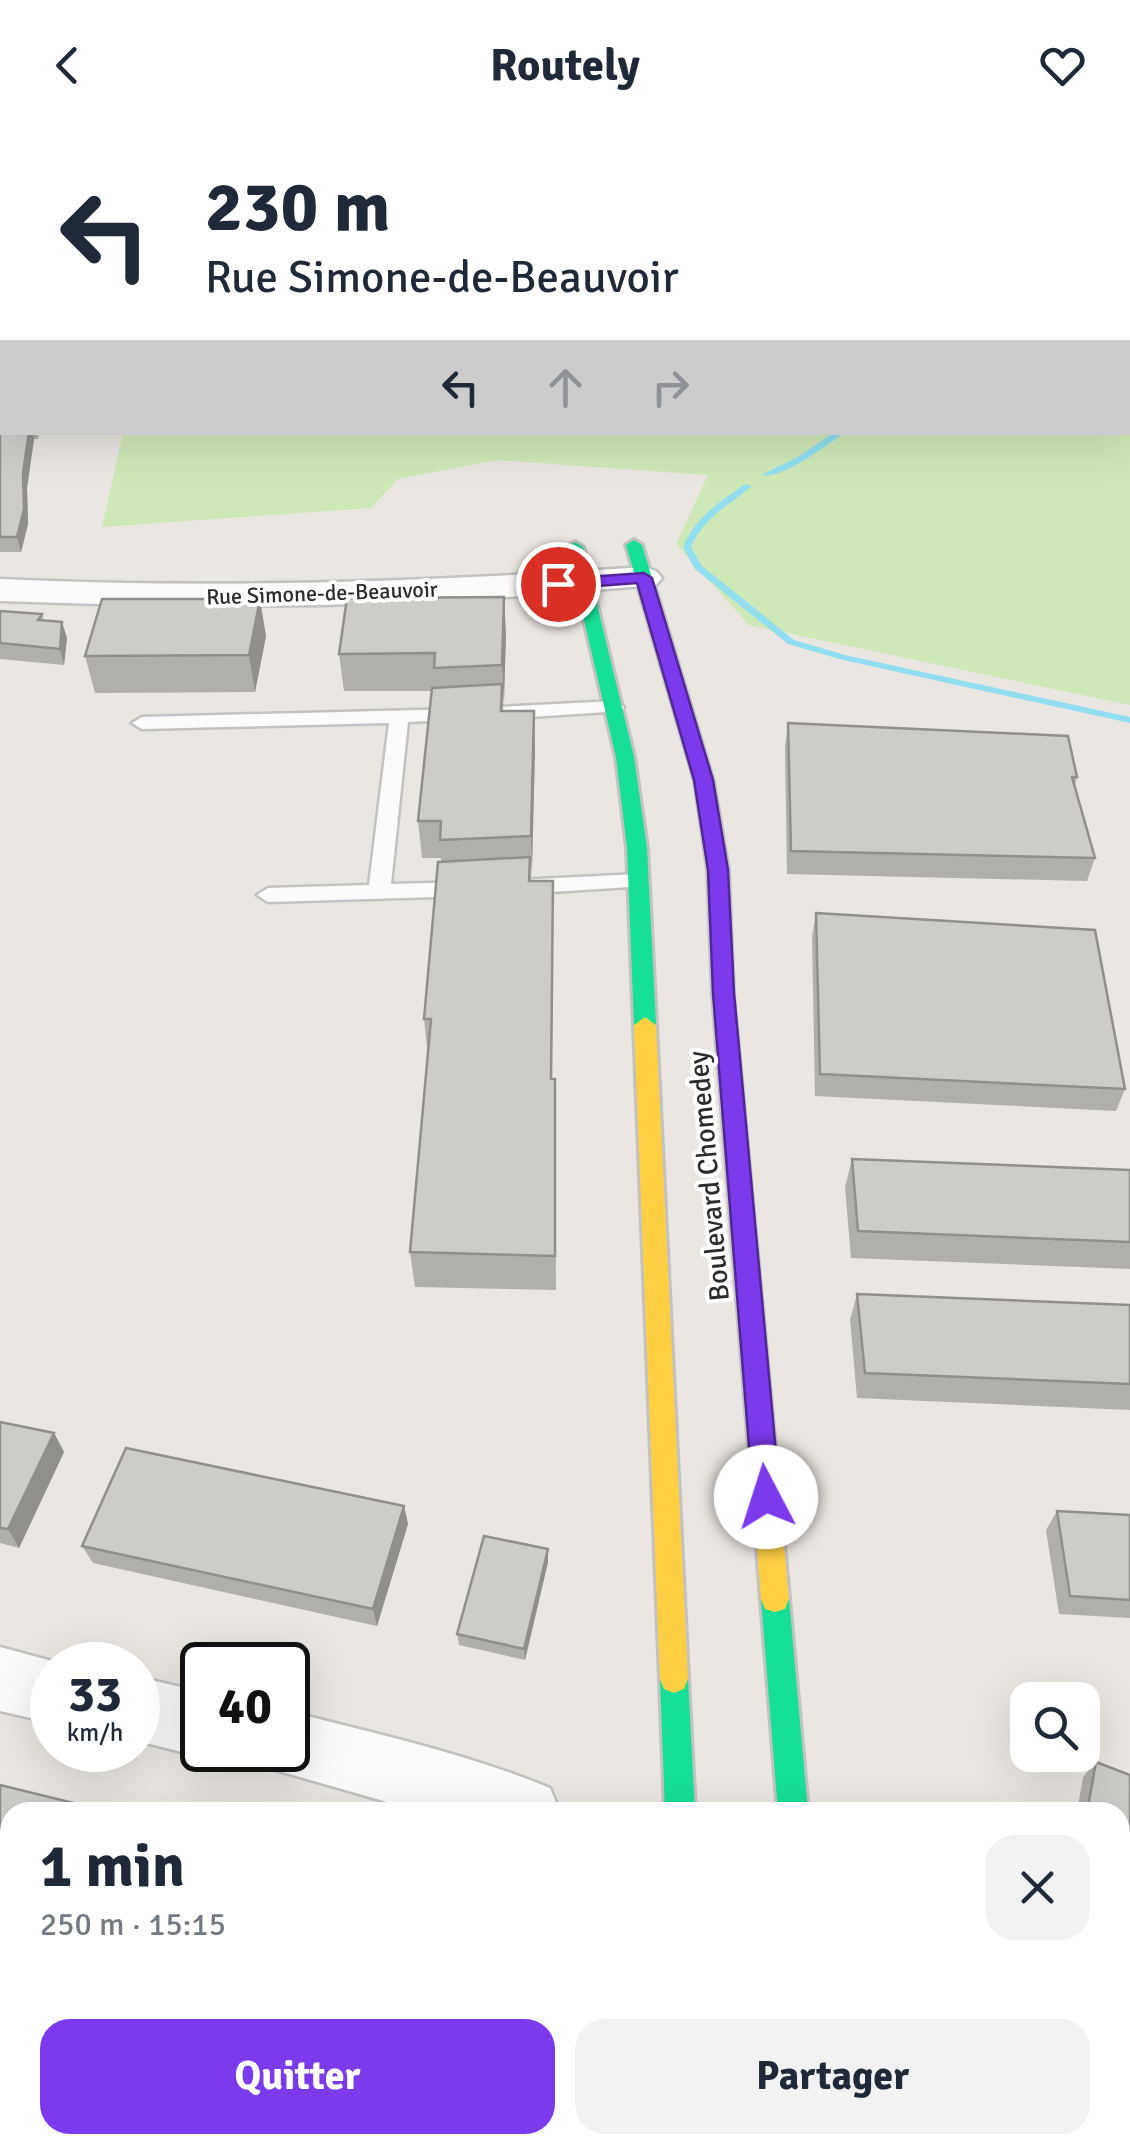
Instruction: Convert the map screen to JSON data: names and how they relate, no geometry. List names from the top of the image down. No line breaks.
{"streets":{"street":["Rue Simone-de-Beauvoir","Boulevard Chomedey"]},"crossings":[["Rue Simone-de-Beauvoir","Boulevard Chomedey"]],"page":{"header":"Routely","turn":["230 m","Rue Simone-de-Beauvoir"],"speed":"33 km/h","limit":"40","heading":["1 min","250 m · 15:15"],"buttons":["Quitter","Partager"]}}
